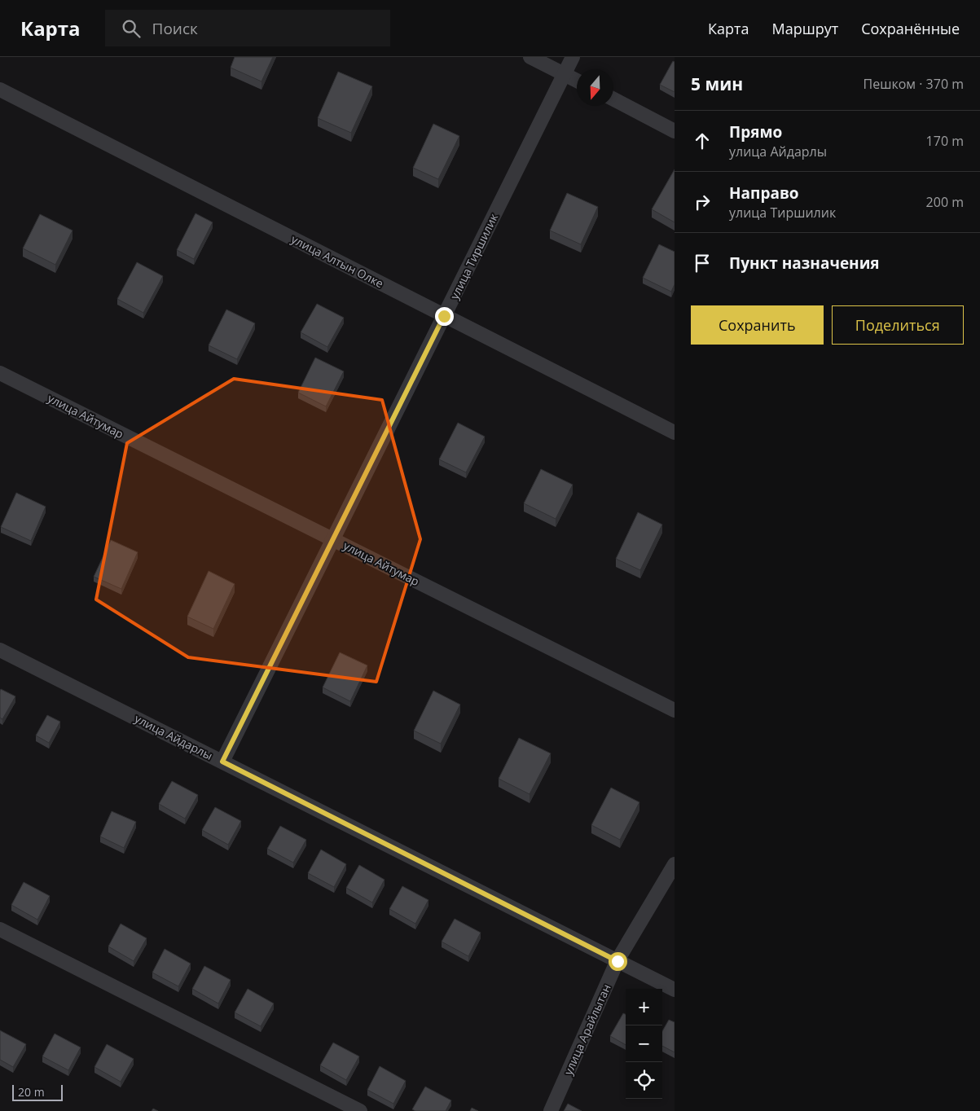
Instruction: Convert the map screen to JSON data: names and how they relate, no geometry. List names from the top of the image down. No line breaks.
{"streets":{"street":["улица Тиршилик","улица Алтын Олке","улица Айтумар","улица Айдарлы","улица Арайлытан"]},"crossings":[["улица Тиршилик","улица Алтын Олке"],["улица Тиршилик","улица Айтумар"],["улица Тиршилик","улица Айдарлы"],["улица Айдарлы","улица Арайлытан"]],"scale_bar":"20 m","north":"bottom","page":{"header":"Карта","search":"Поиск","nav":["Карта","Маршрут","Сохранённые"],"heading":["5 мин","Пешком · 370 m"],"list":[["Прямо","улица Айдарлы","170 m"],["Направо","улица Тиршилик","200 m"],"Пункт назначения"],"buttons":["Сохранить","Поделиться"],"map_buttons":["+","−"],"scale":"20 m"}}
